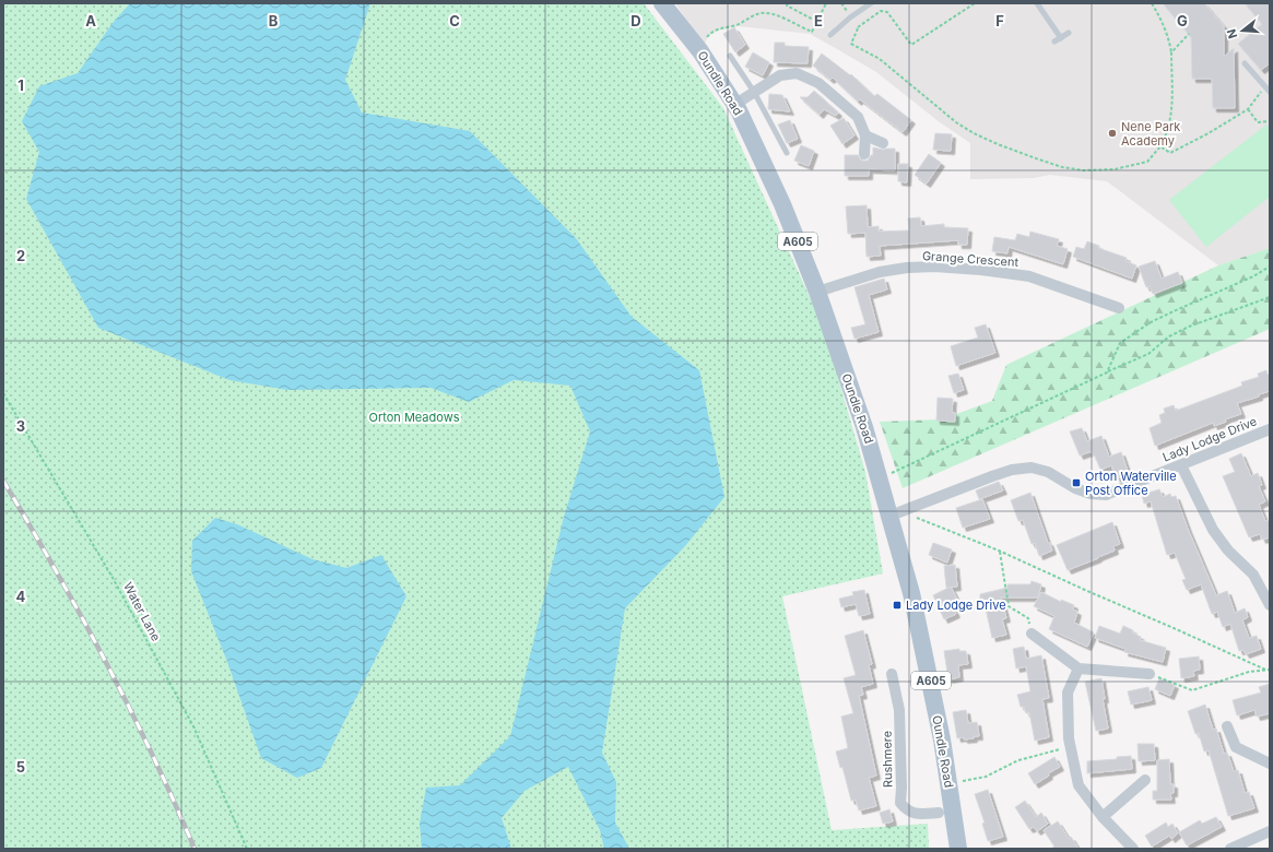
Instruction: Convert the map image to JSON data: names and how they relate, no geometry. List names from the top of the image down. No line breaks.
{"streets":{"main road":["Oundle Road","A605"],"street":["Grange Crescent","Lady Lodge Drive","Rushmere"],"path":["Water Lane"]},"crossings":[["Oundle Road","Grange Crescent"],["Oundle Road","Lady Lodge Drive"]],"parks":["Orton Meadows"],"places":{"other":["Nene Park Academy"],"transit":["Orton Waterville Post Office","Lady Lodge Drive"]},"north":"left","grid":{"columns":["A","B","C","D","E","F","G"],"rows":["1","2","3","4","5"]}}
